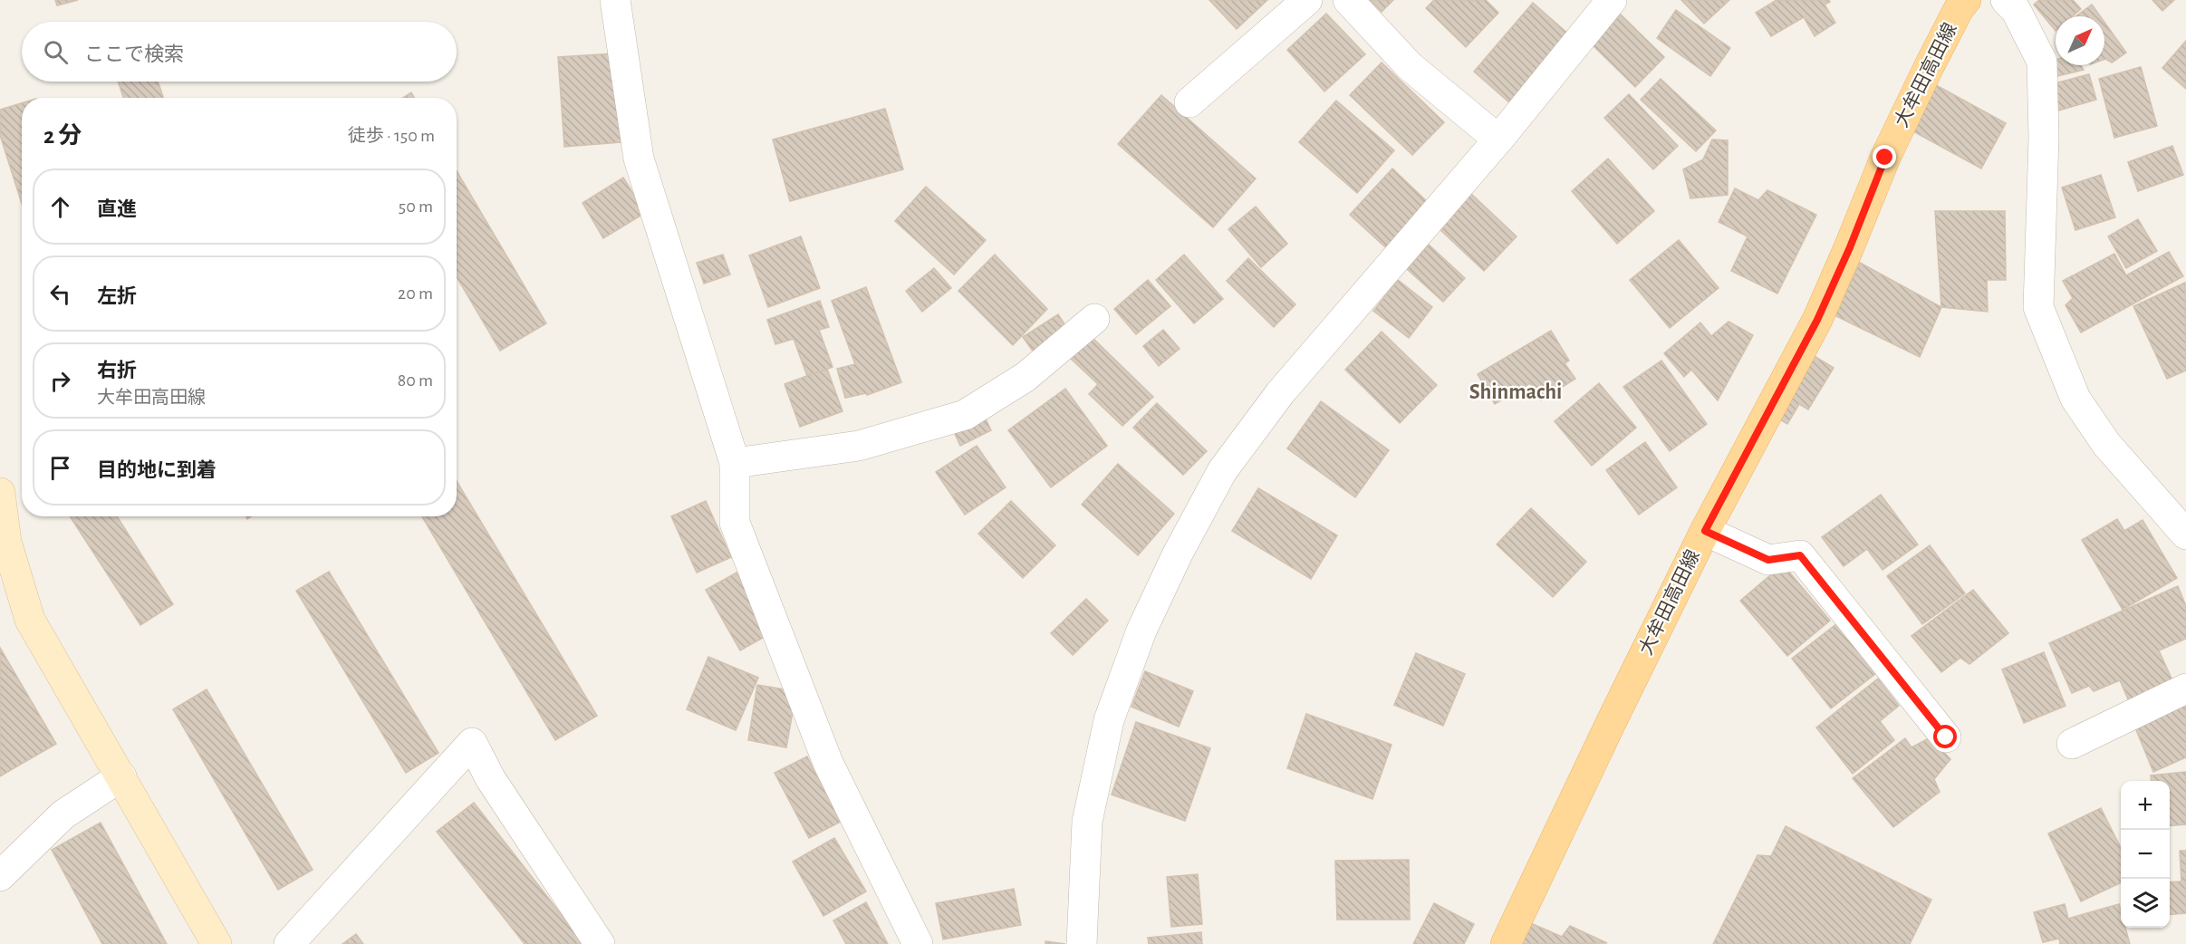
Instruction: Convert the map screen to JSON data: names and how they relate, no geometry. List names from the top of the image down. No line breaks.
{"streets":{"main road":["大牟田高田線"]},"districts":["Shinmachi"],"north":"top right","page":{"search":"ここで検索","heading":["2 分","徒歩 · 150 m"],"list":[["直進","50 m"],["左折","20 m"],["右折","大牟田高田線","80 m"],"目的地に到着"],"map_buttons":["+","−"]}}
